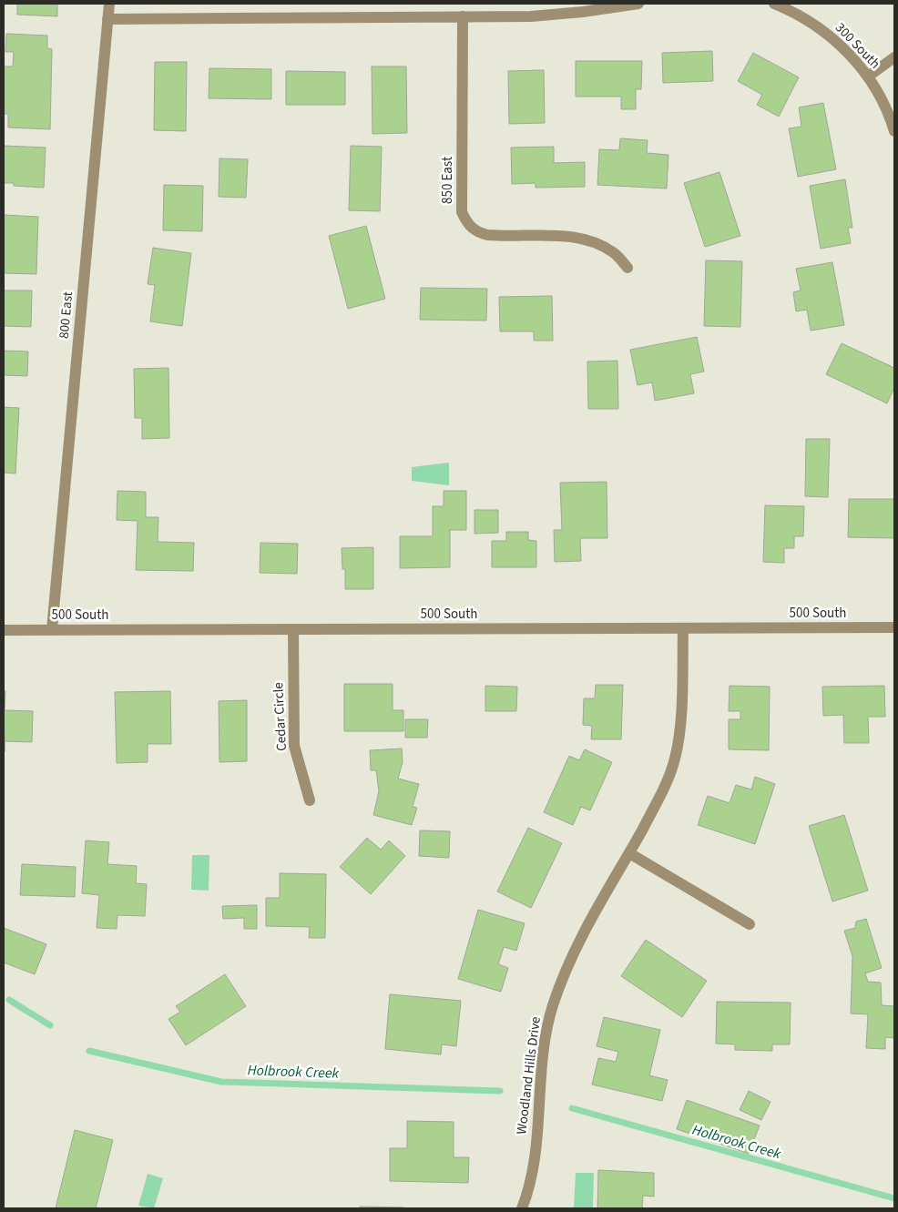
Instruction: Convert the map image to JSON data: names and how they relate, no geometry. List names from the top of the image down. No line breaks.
{"streets":{"street":["300 South","850 East","800 East","500 South","Cedar Circle","Woodland Hills Drive"]},"crossings":[["800 East","500 South"],["500 South","Cedar Circle"],["500 South","Woodland Hills Drive"]],"water":["Holbrook Creek"]}
